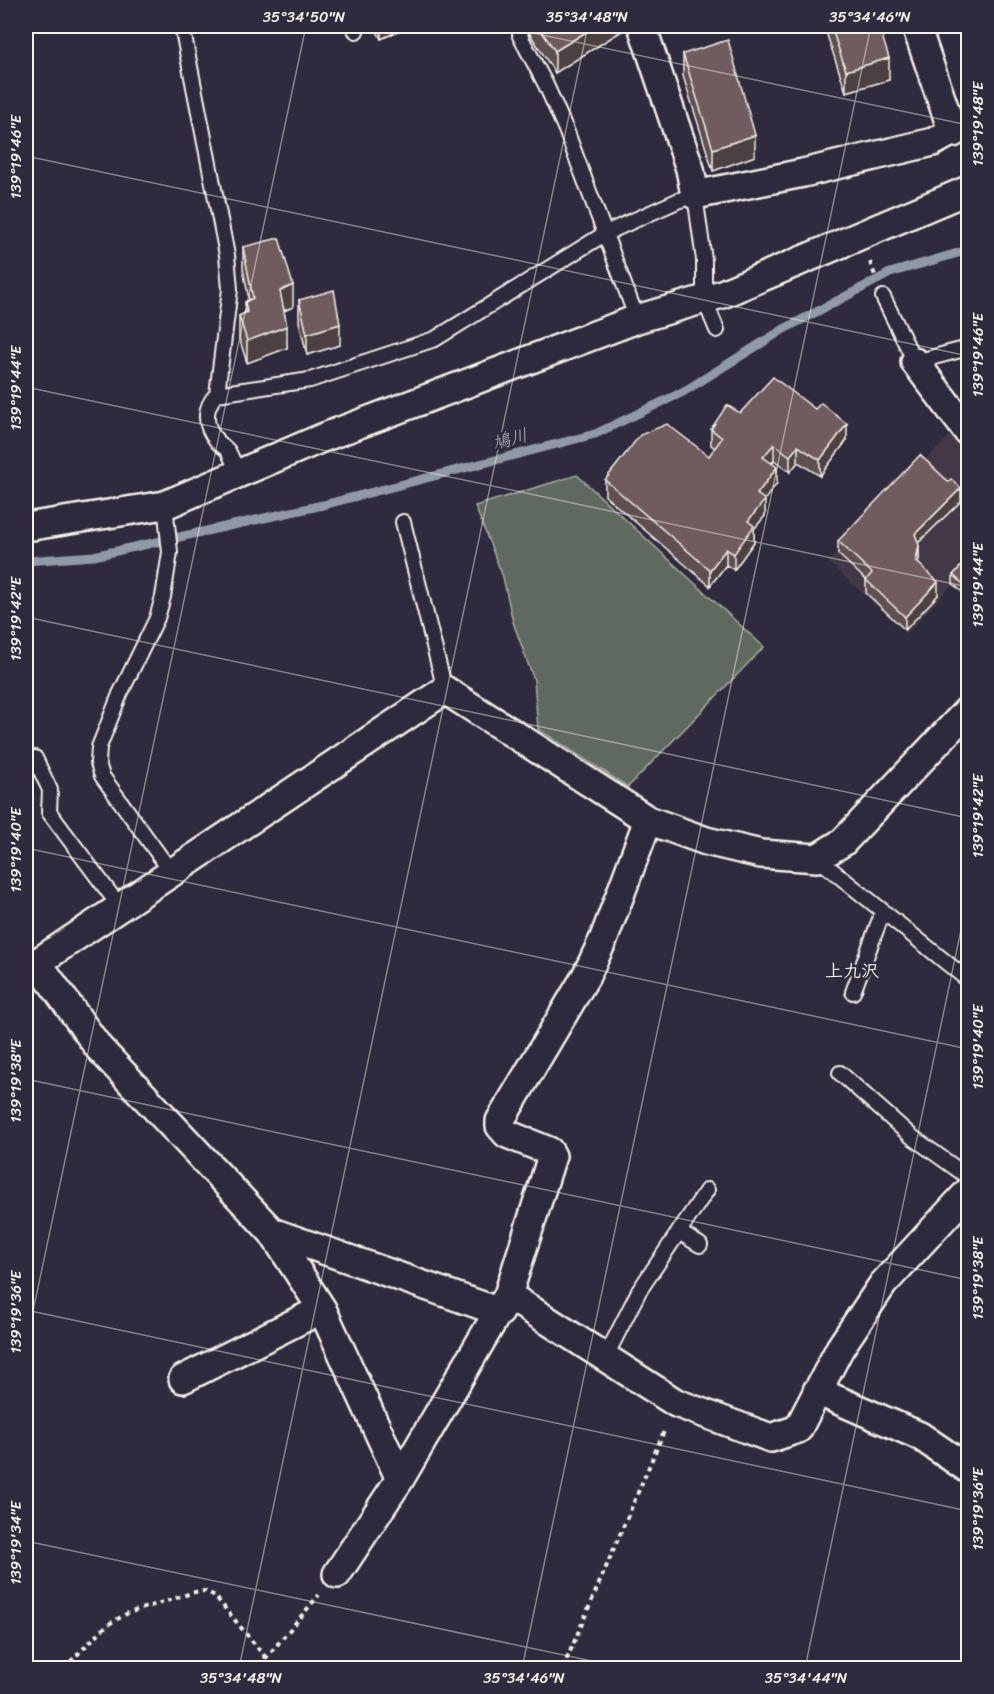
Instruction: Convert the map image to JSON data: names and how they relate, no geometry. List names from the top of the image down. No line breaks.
{"districts":["上九沢"],"water":["鳩川"],"coordinates":["35°34'50\"N","35°34'48\"N","35°34'46\"N","139°19'48\"E","139°19'46\"E","139°19'44\"E","139°19'42\"E","139°19'40\"E","139°19'38\"E","139°19'36\"E","139°19'34\"E","35°34'44\"N"]}
